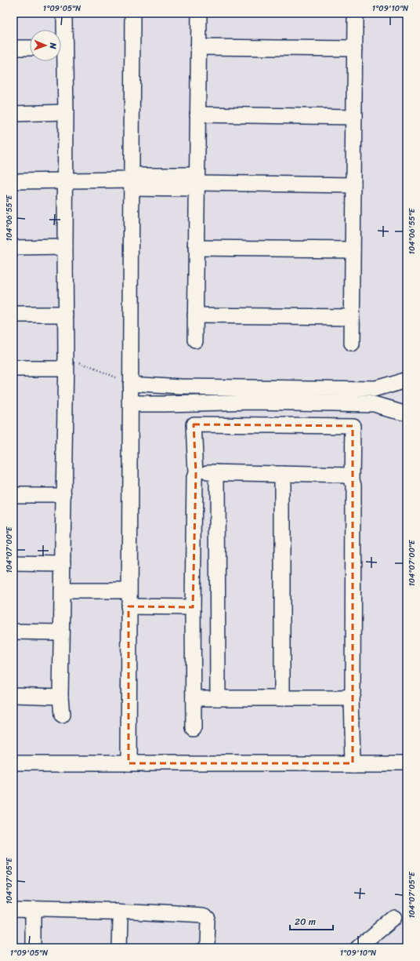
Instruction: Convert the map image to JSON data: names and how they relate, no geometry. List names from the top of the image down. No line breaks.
{"scale_bar":"20 m","north":"right","coordinates":["1°09'05\"N","1°09'10\"N","104°06'55\"E","104°07'00\"E","104°07'05\"E"]}
